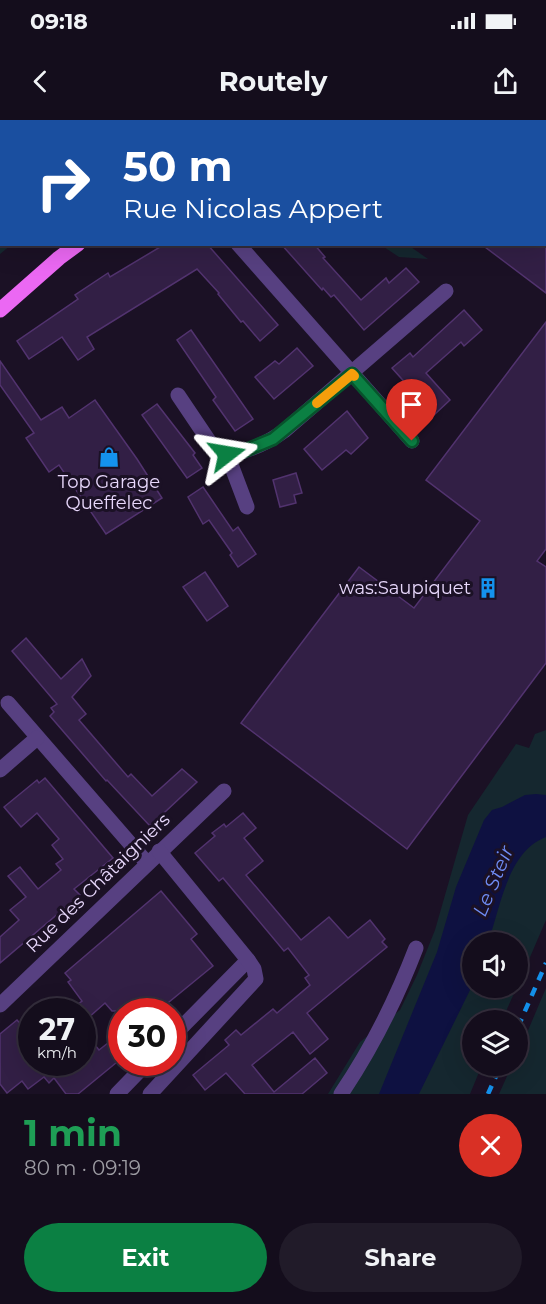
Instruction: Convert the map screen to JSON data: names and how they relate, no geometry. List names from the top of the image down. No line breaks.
{"streets":{"street":["Rue des Châtaigniers"]},"water":["Le Steir"],"places":{"shop":["Top Garage Queffelec"],"building":["was:Saupiquet"]},"page":{"status":"09:18","header":"Routely","turn":["50 m","Rue Nicolas Appert"],"speed":"27 km/h","limit":"30","heading":["1 min","80 m · 09:19"],"buttons":["Exit","Share"]}}
